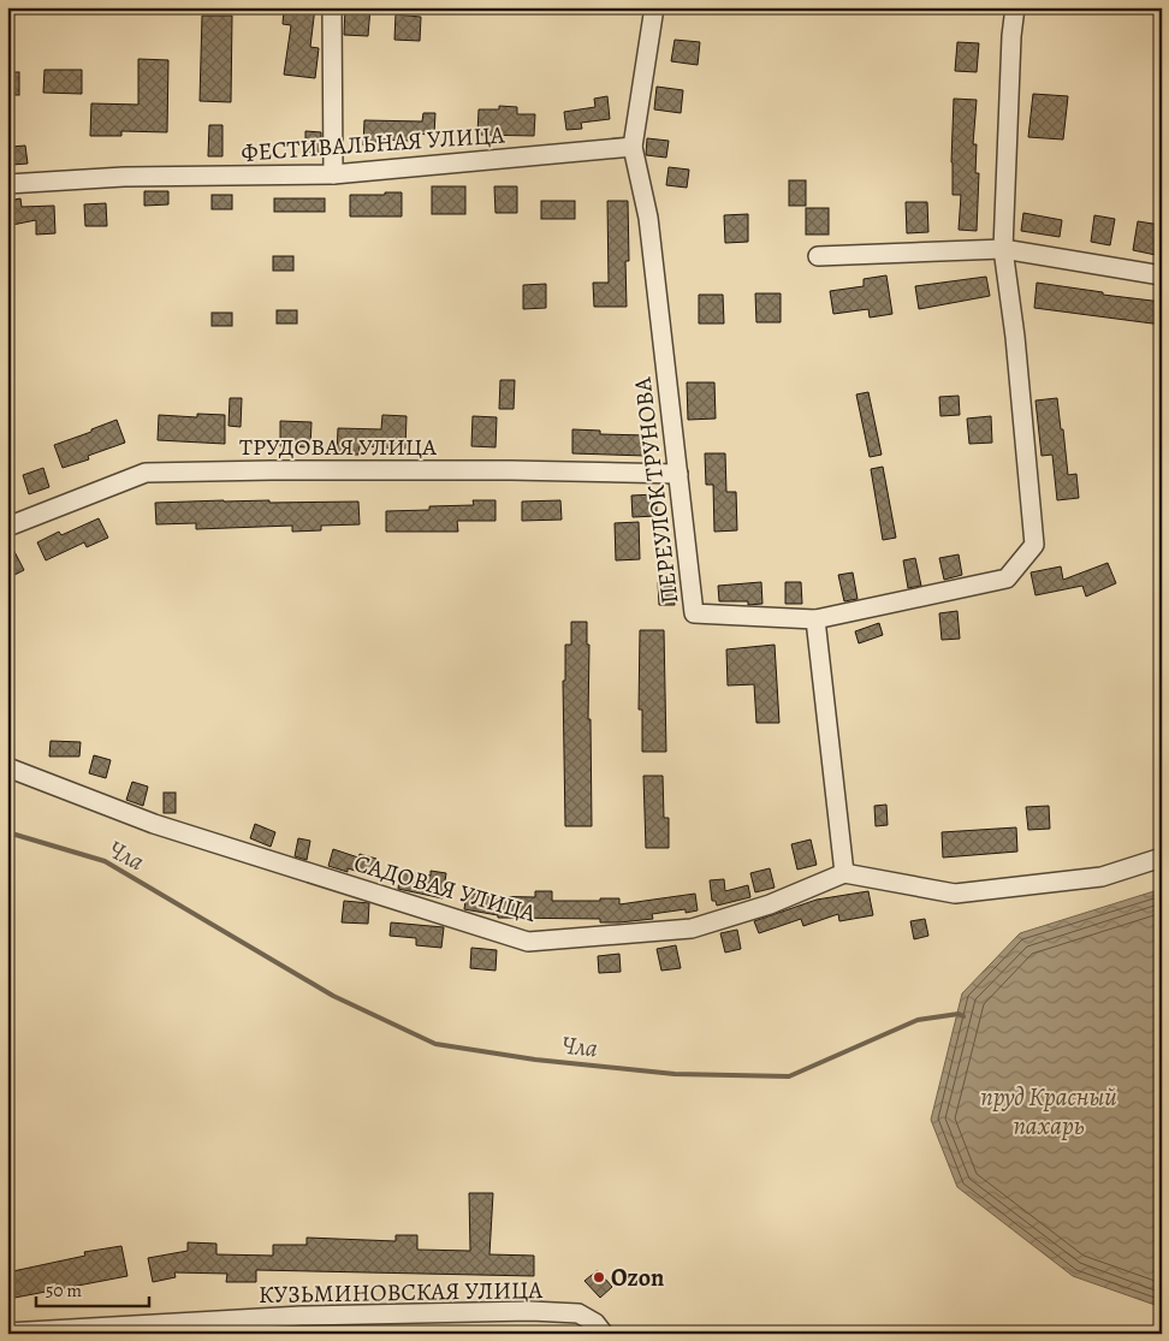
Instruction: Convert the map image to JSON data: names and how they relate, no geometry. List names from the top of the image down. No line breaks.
{"streets":{"street":["ФЕСТИВАЛЬНАЯ УЛИЦА","ТРУДОВАЯ УЛИЦА","ПЕРЕУЛОК ТРУНОВА","САДОВАЯ УЛИЦА","КУЗЬМИНОВСКАЯ УЛИЦА"]},"crossings":[["ФЕСТИВАЛЬНАЯ УЛИЦА","ПЕРЕУЛОК ТРУНОВА"],["ТРУДОВАЯ УЛИЦА","ПЕРЕУЛОК ТРУНОВА"]],"water":["Чла","пруд Красный пахарь"],"places":["Ozon"],"scale_bar":"50 m"}
